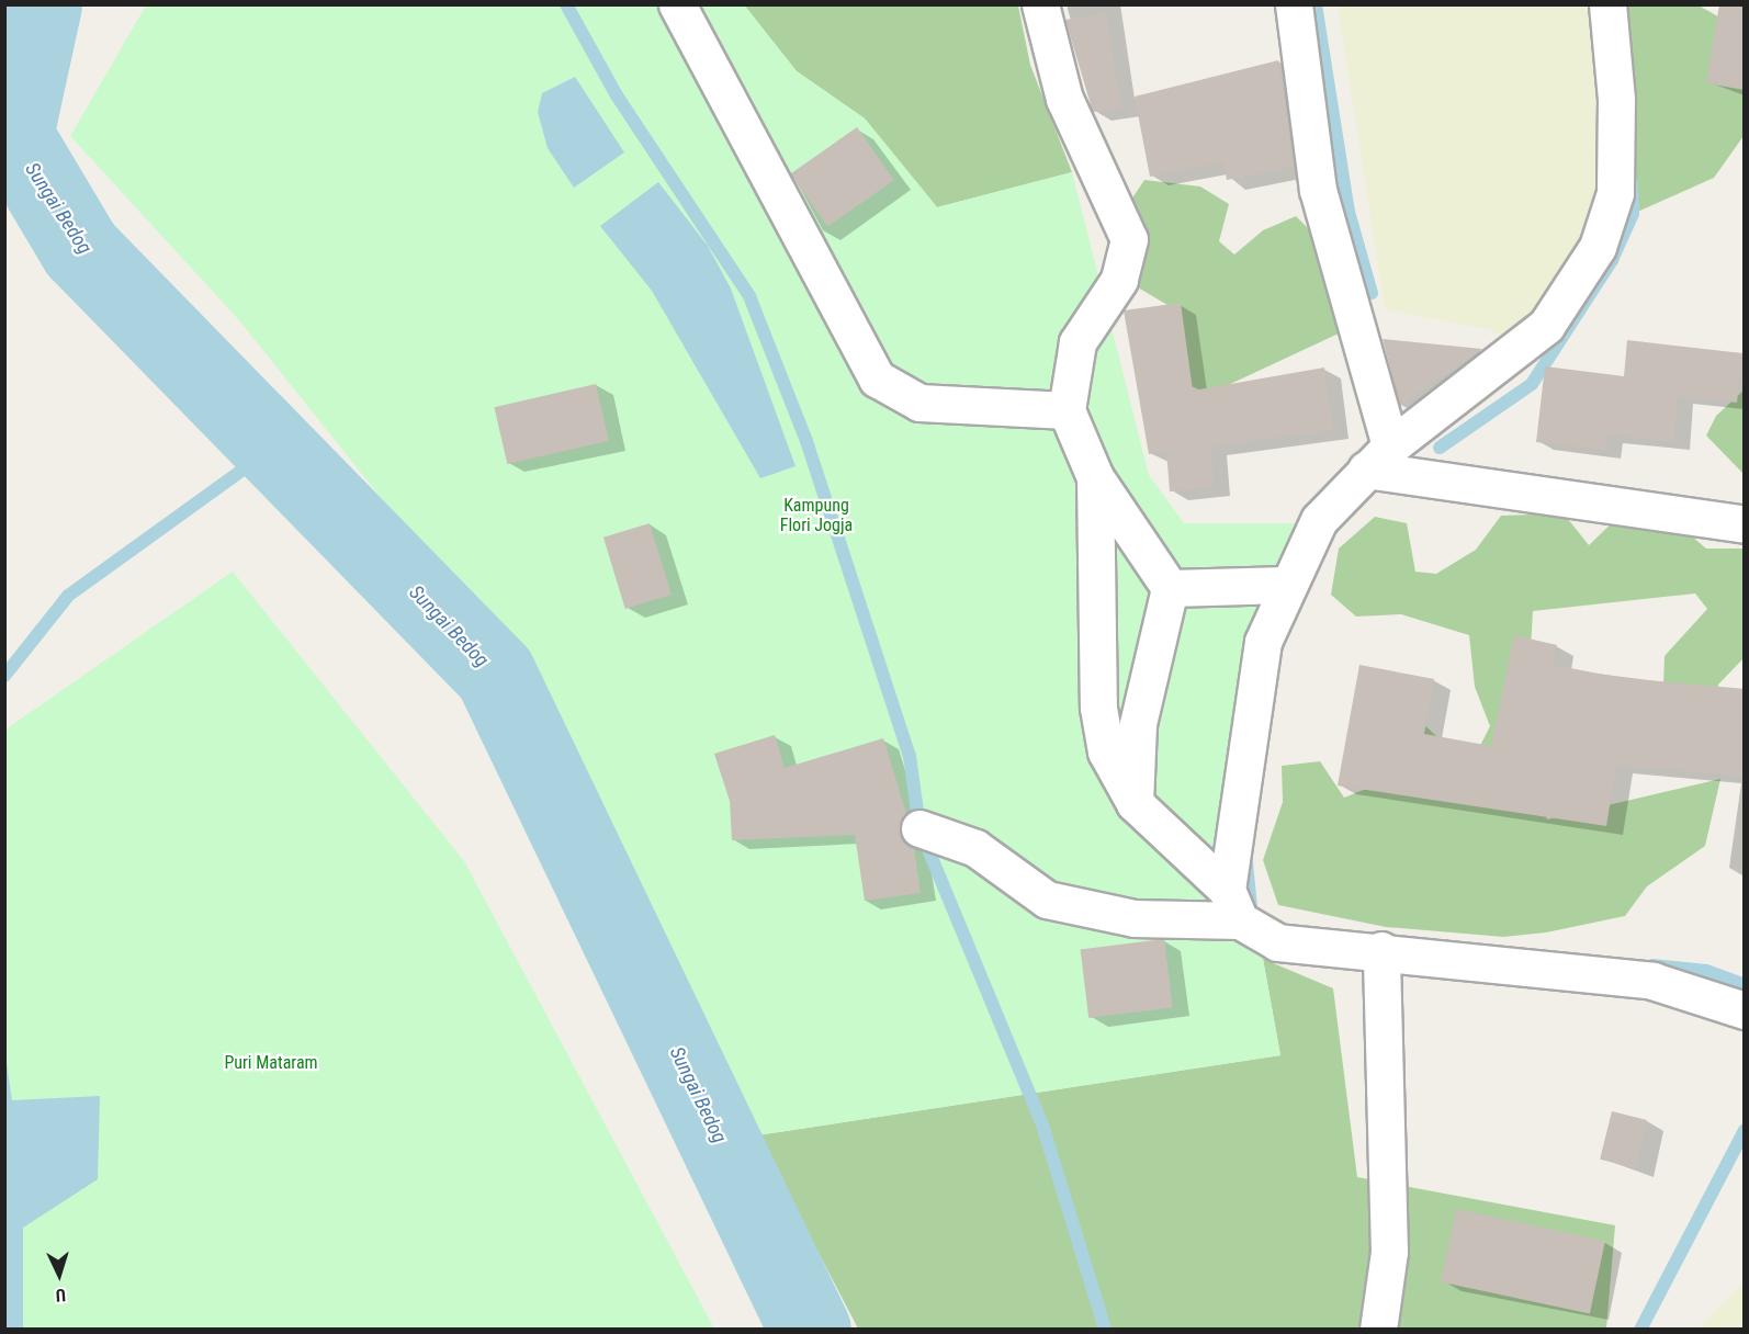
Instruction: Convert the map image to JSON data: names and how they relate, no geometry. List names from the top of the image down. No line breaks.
{"water":["Sungai Bedog"],"parks":["Kampung Flori Jogja","Puri Mataram"],"north":"bottom"}
